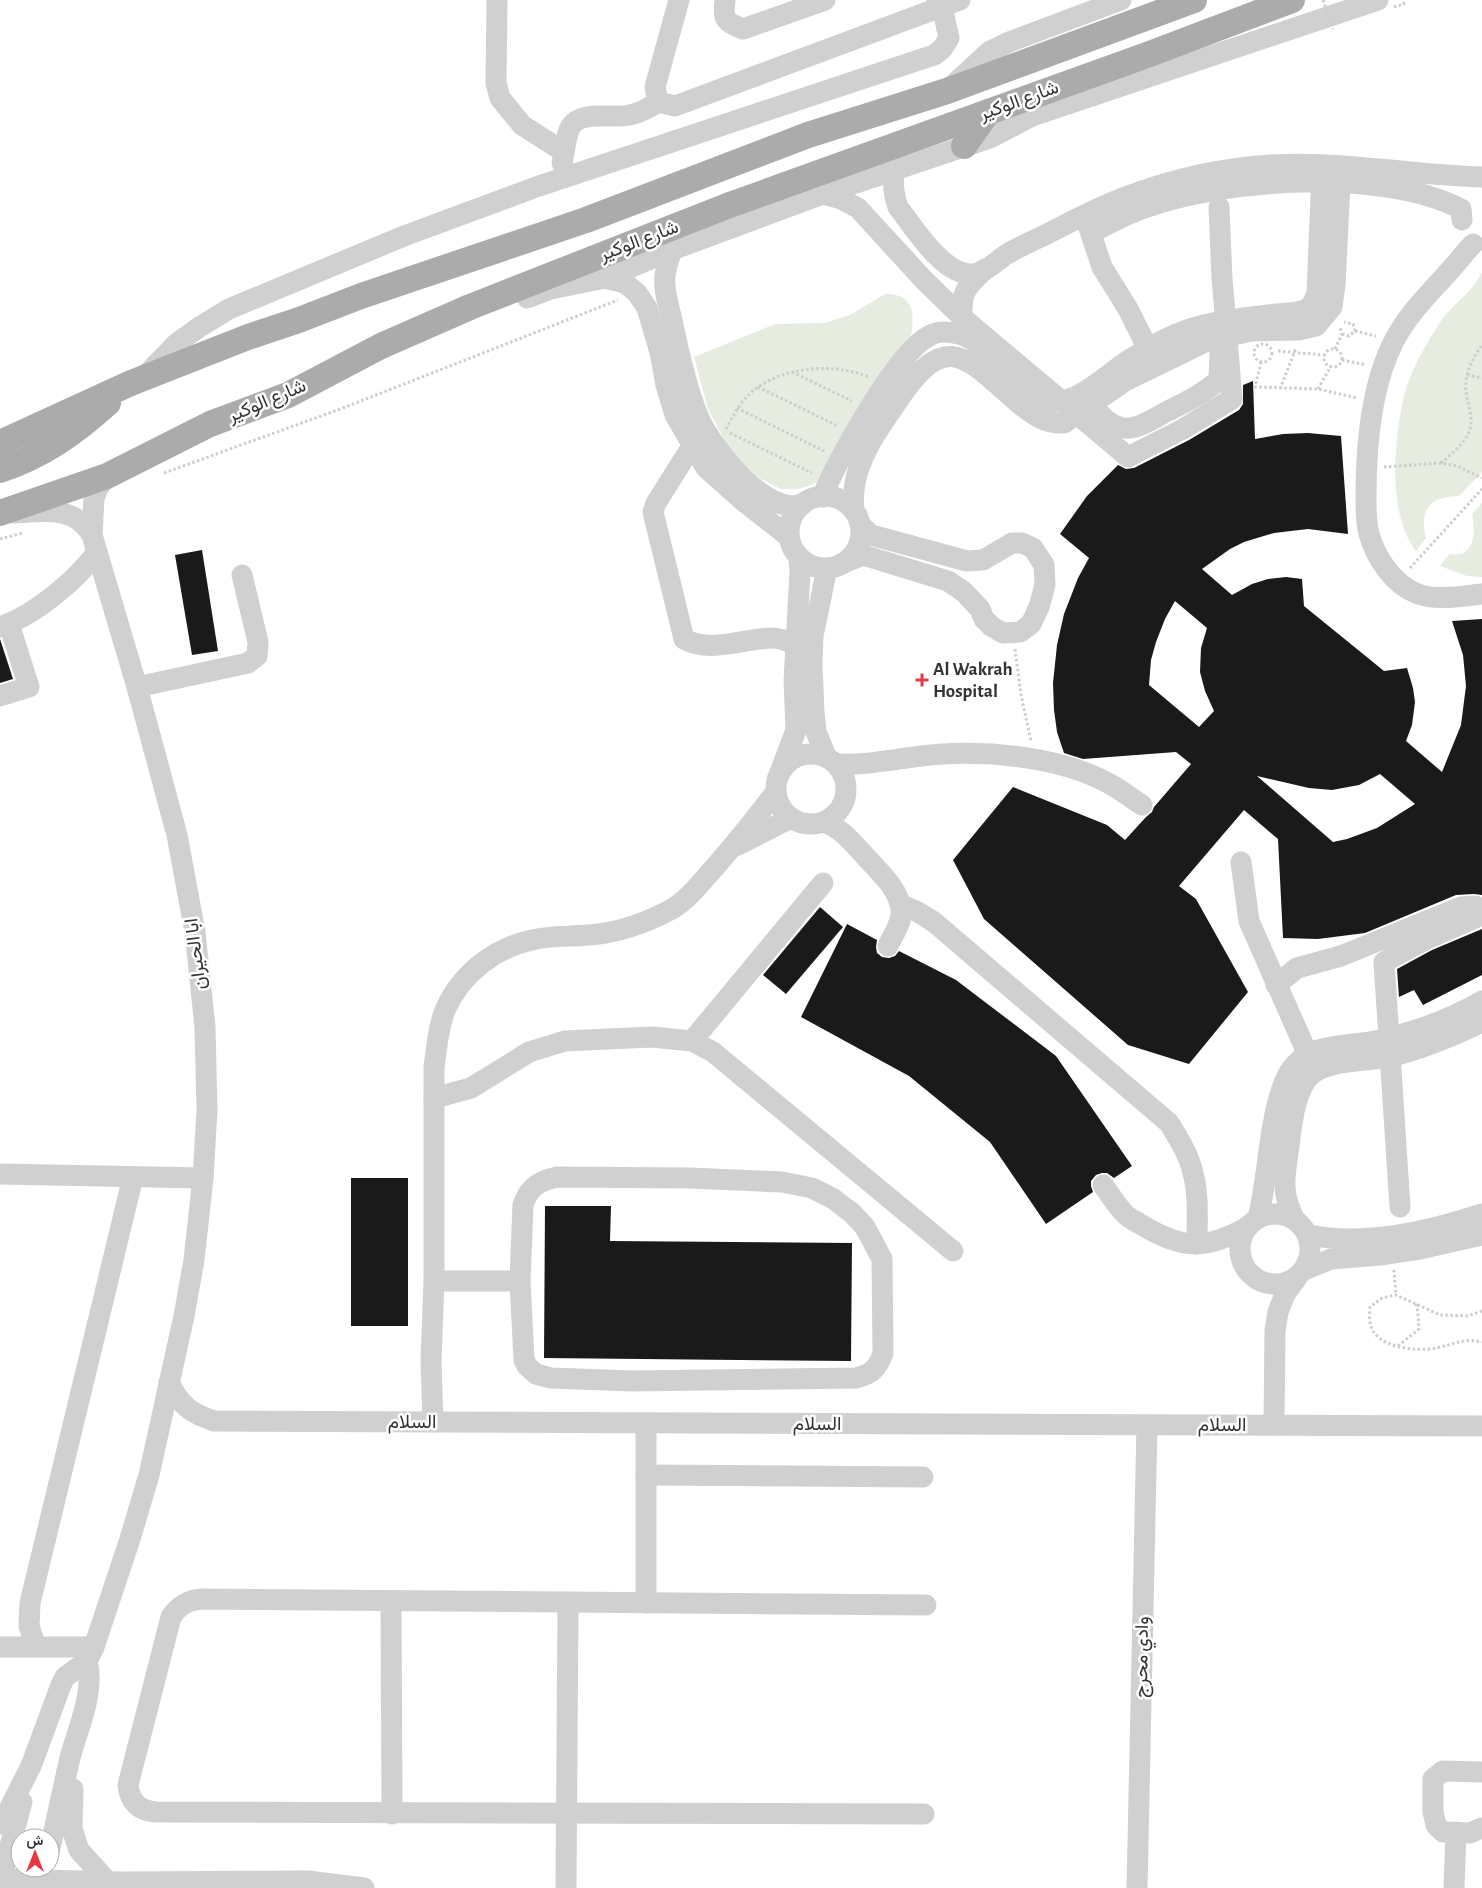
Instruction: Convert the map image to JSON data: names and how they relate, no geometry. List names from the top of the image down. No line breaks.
{"streets":{"main road":["شارع الوكير"],"street":["ابا الحيران","السلام","وادي محرج"]},"crossings":[["شارع الوكير","ابا الحيران"],["ابا الحيران","السلام"],["السلام","وادي محرج"]],"places":{"health":["Al Wakrah Hospital"]},"north":"top"}
